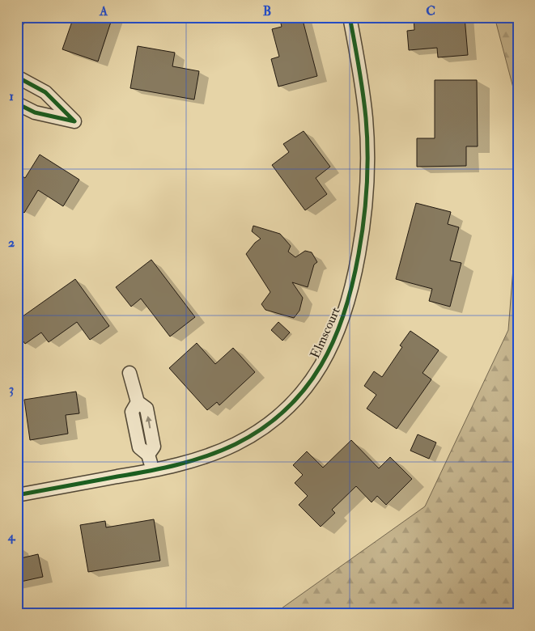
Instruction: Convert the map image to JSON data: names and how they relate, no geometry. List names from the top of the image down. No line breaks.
{"streets":{"street":["Elmscourt"]},"grid":{"columns":["A","B","C"],"rows":["1","2","3","4"]}}
